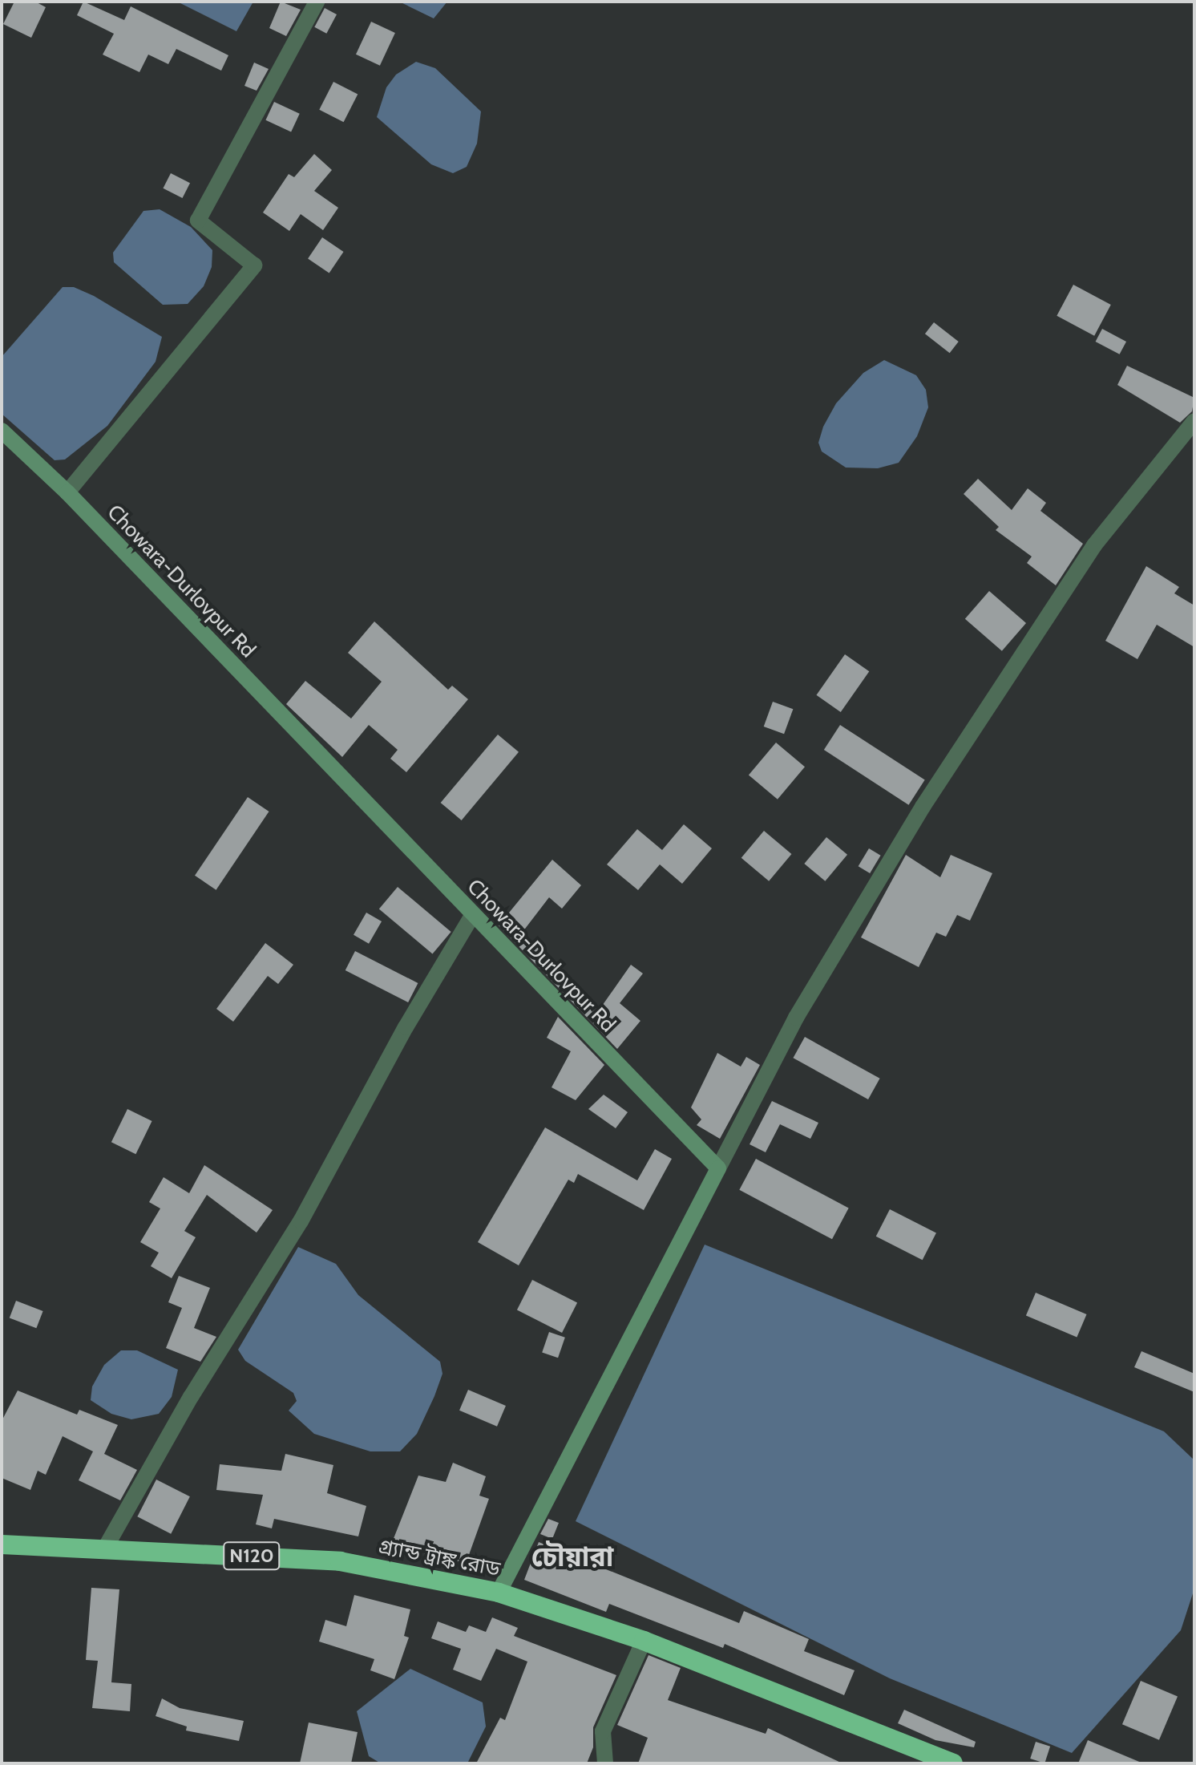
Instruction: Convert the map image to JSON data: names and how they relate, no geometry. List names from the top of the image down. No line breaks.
{"streets":{"highway":["N120","গ্র্যান্ড ট্রাঙ্ক রোড"],"street":["Chowara-Durlovpur Rd"]},"districts":["চৌয়ারা"]}
